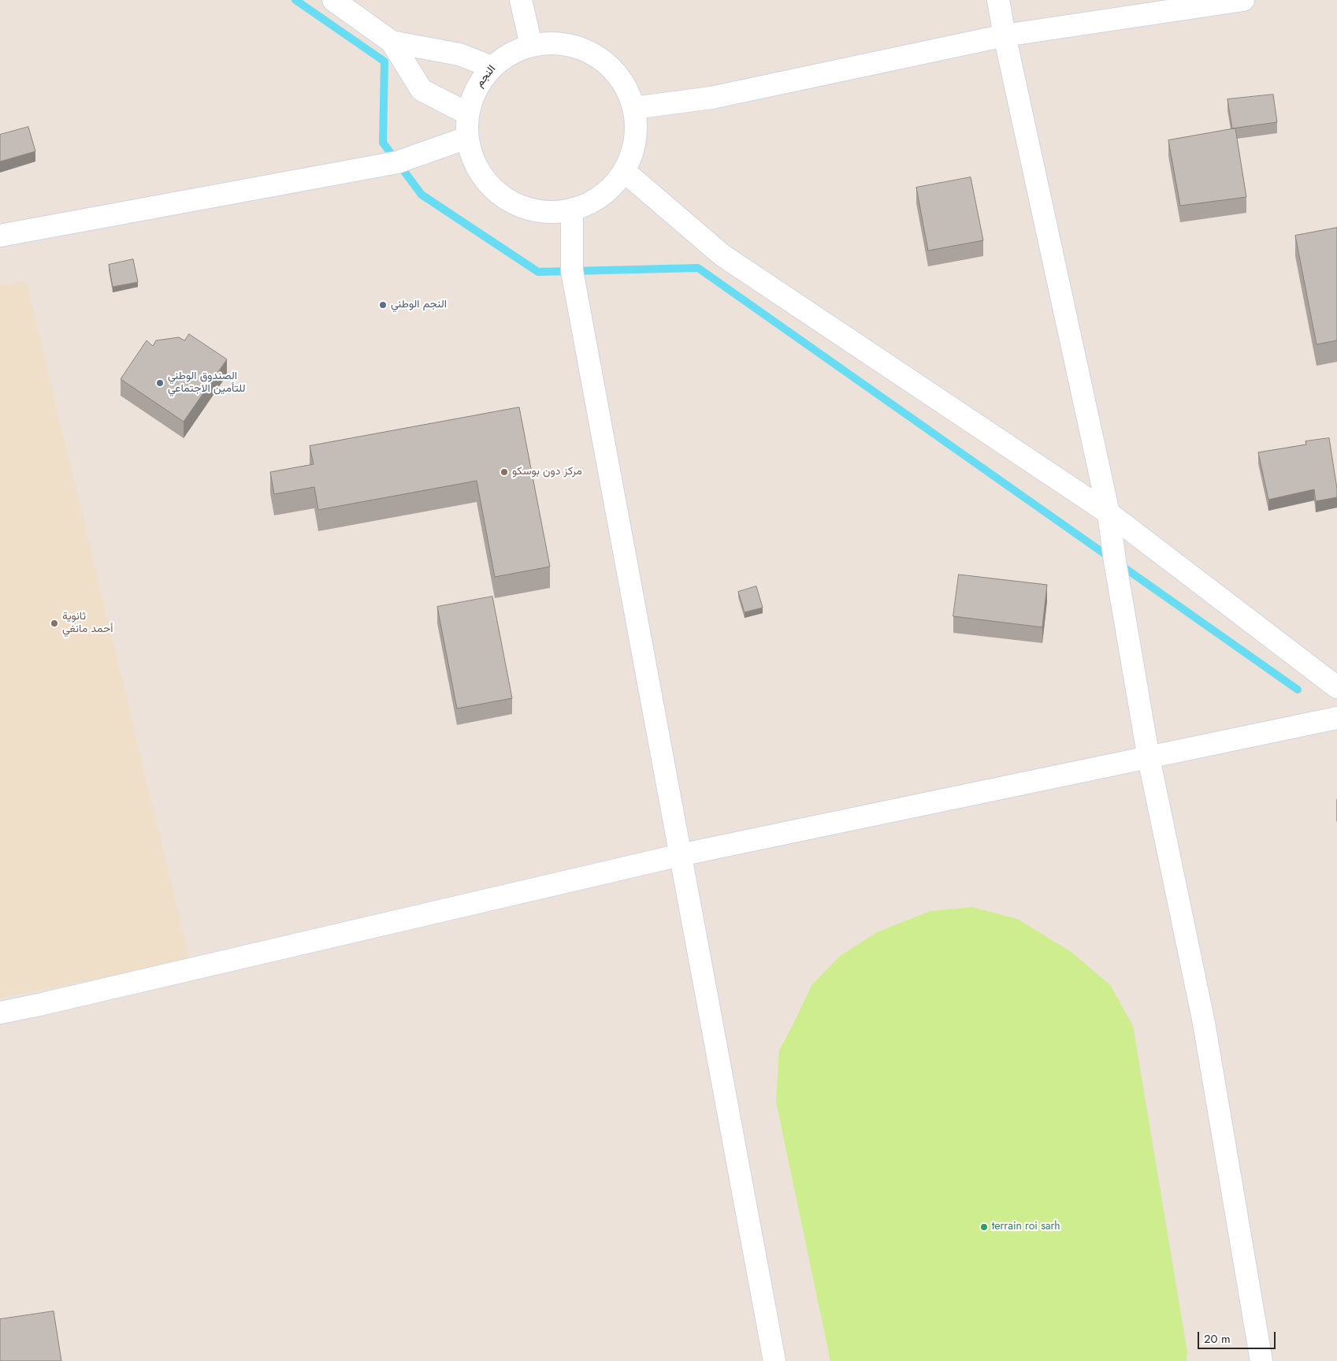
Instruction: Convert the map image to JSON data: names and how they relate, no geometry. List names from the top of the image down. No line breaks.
{"streets":{"street":["النجم"]},"places":["النجم الوطني","الصندوق الوطني للتأمين الاجتماعي","مركز دون بوسكو","ثانوية أحمد مانغي","terrain roi sarh"],"scale_bar":"20 m"}
